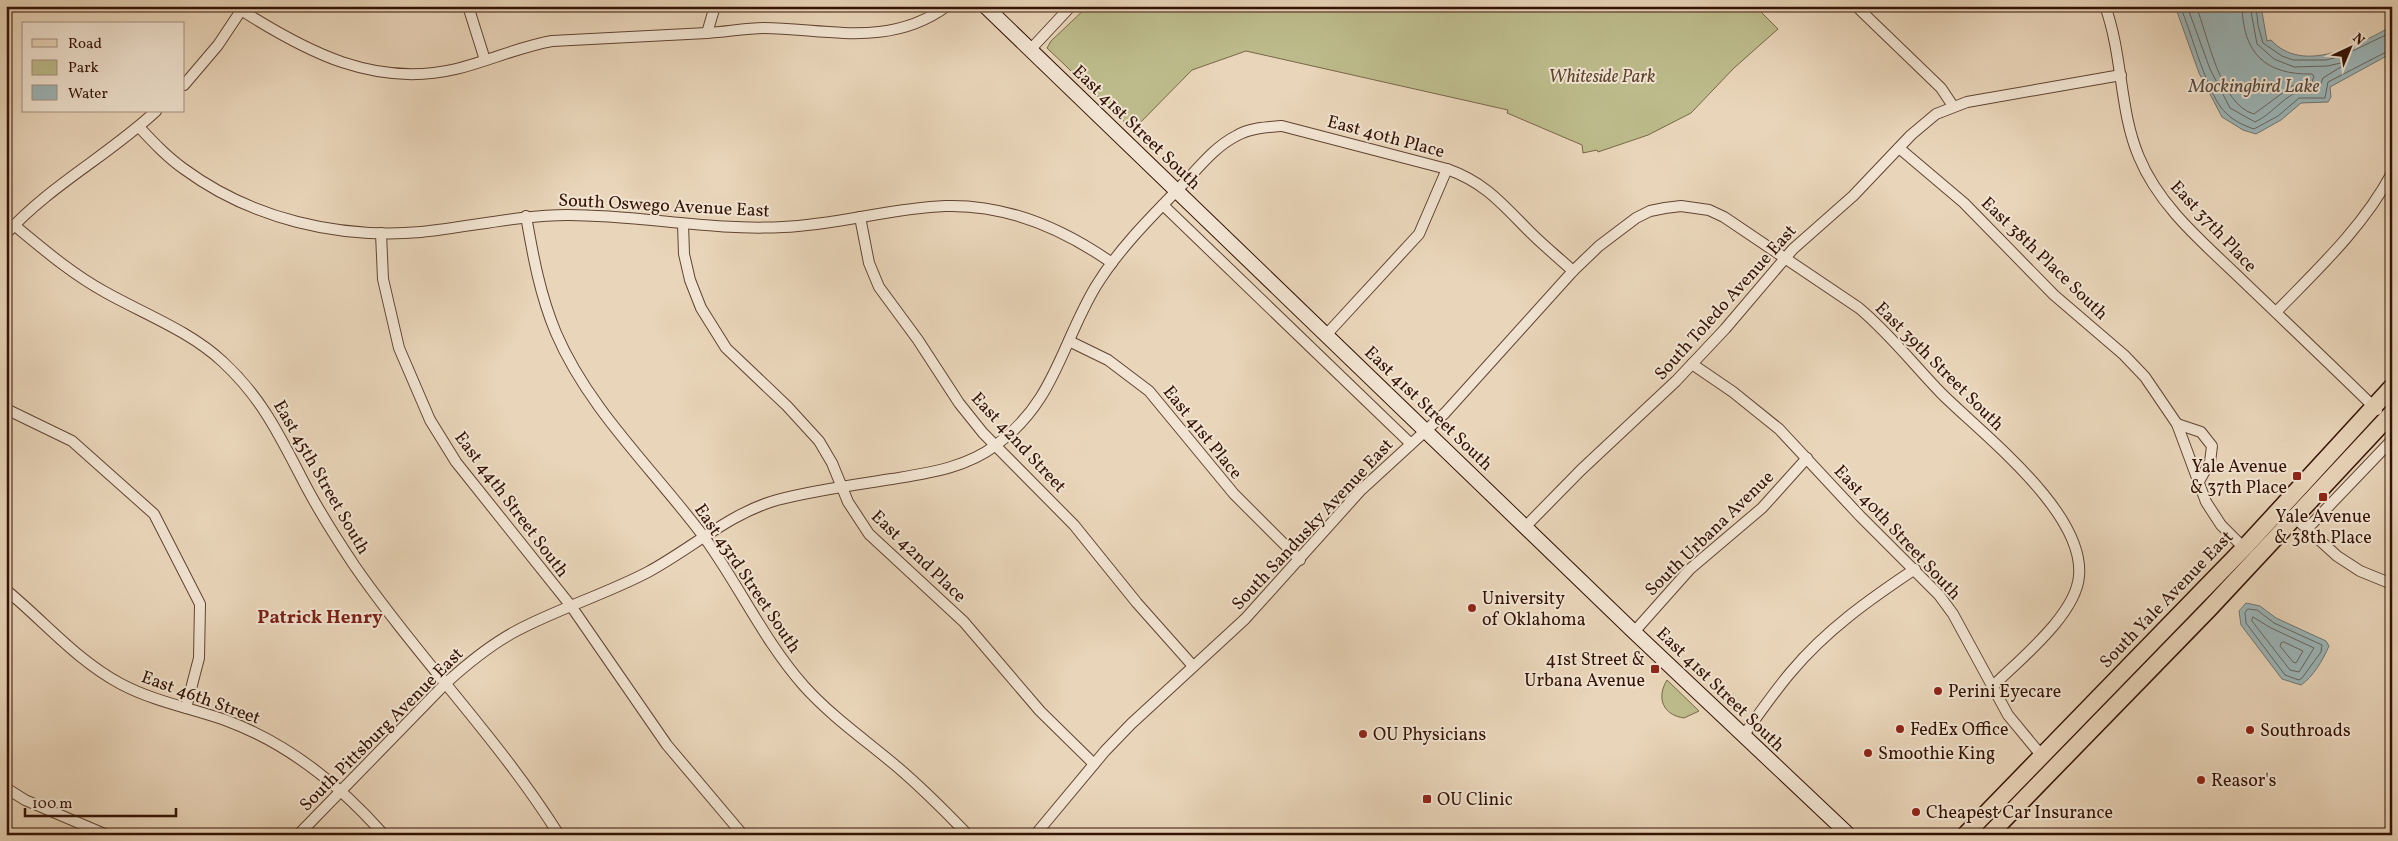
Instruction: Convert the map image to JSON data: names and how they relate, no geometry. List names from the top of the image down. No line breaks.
{"streets":{"main road":["East 41st Street South","South Yale Avenue East"],"street":["East 40th Place","South Oswego Avenue East","East 37th Place","East 38th Place South","South Toledo Avenue East","East 39th Street South","East 41st Place","East 42nd Street","East 45th Street South","East 44th Street South","South Sandusky Avenue East","East 40th Street South","South Urbana Avenue","East 42nd Place","East 43rd Street South","East 46th Street","South Pittsburg Avenue East"]},"crossings":[["East 41st Street South","East 40th Place"],["East 41st Street South","South Toledo Avenue East"],["East 41st Street South","South Sandusky Avenue East"],["East 41st Street South","South Urbana Avenue"],["East 41st Street South","South Pittsburg Avenue East"],["East 40th Place","South Sandusky Avenue East"],["East 40th Place","South Pittsburg Avenue East"],["South Oswego Avenue East","East 42nd Street"],["South Oswego Avenue East","East 44th Street South"],["South Oswego Avenue East","East 42nd Place"],["South Oswego Avenue East","East 43rd Street South"],["South Oswego Avenue East","South Pittsburg Avenue East"],["East 37th Place","South Yale Avenue East"],["East 38th Place South","South Toledo Avenue East"],["East 38th Place South","South Yale Avenue East"],["South Toledo Avenue East","East 39th Street South"],["South Toledo Avenue East","East 40th Street South"],["East 39th Street South","South Sandusky Avenue East"],["East 39th Street South","East 40th Street South"],["East 41st Place","South Sandusky Avenue East"],["East 41st Place","South Pittsburg Avenue East"],["East 42nd Street","South Sandusky Avenue East"],["East 42nd Street","South Pittsburg Avenue East"],["East 45th Street South","South Pittsburg Avenue East"],["East 44th Street South","South Pittsburg Avenue East"],["South Sandusky Avenue East","East 42nd Place"],["East 40th Street South","South Urbana Avenue"],["East 40th Street South","South Yale Avenue East"],["East 42nd Place","South Pittsburg Avenue East"],["East 43rd Street South","South Pittsburg Avenue East"],["East 46th Street","South Pittsburg Avenue East"]],"districts":["Patrick Henry"],"water":["Mockingbird Lake"],"parks":["Whiteside Park"],"places":{"transit":["Yale Avenue & 37th Place","Yale Avenue & 38th Place","41st Street & Urbana Avenue","OU Clinic"],"other":["University of Oklahoma","Perini Eyecare","FedEx Office","Southroads","OU Physicians","Smoothie King","Reasor's","Cheapest Car Insurance"]},"legend":["Road","Park","Water"],"scale_bar":"100 m","north":"top right"}
